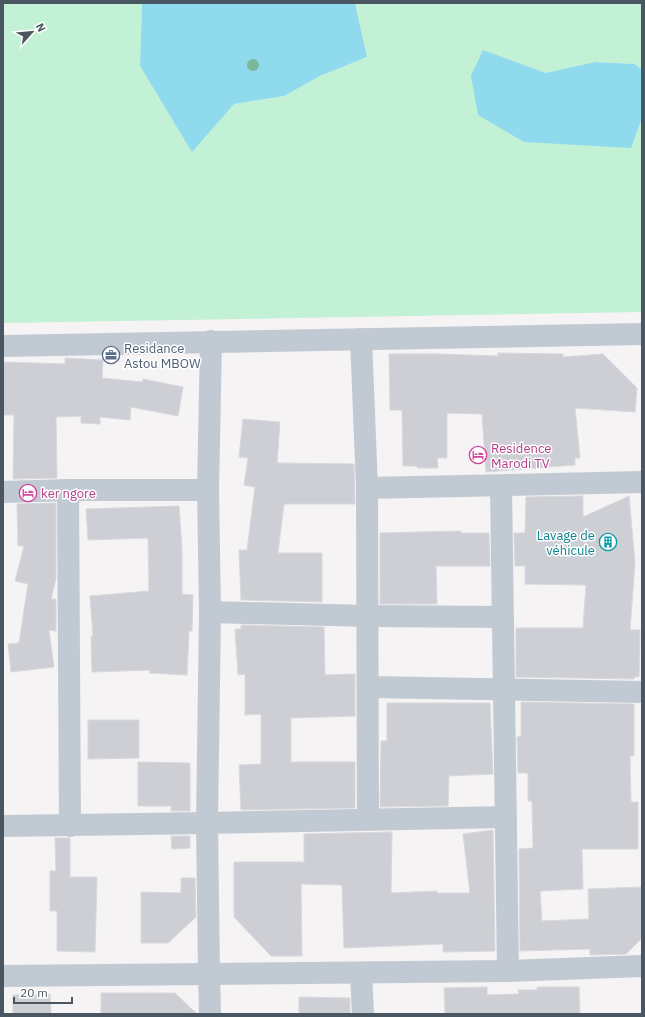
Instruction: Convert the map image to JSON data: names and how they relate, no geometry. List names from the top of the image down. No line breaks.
{"places":{"office":["Residance Astou MBOW"],"hotel":["Residence Marodi TV","ker ngore"],"building":["Lavage de véhicule"]},"scale_bar":"20 m","north":"top right"}
